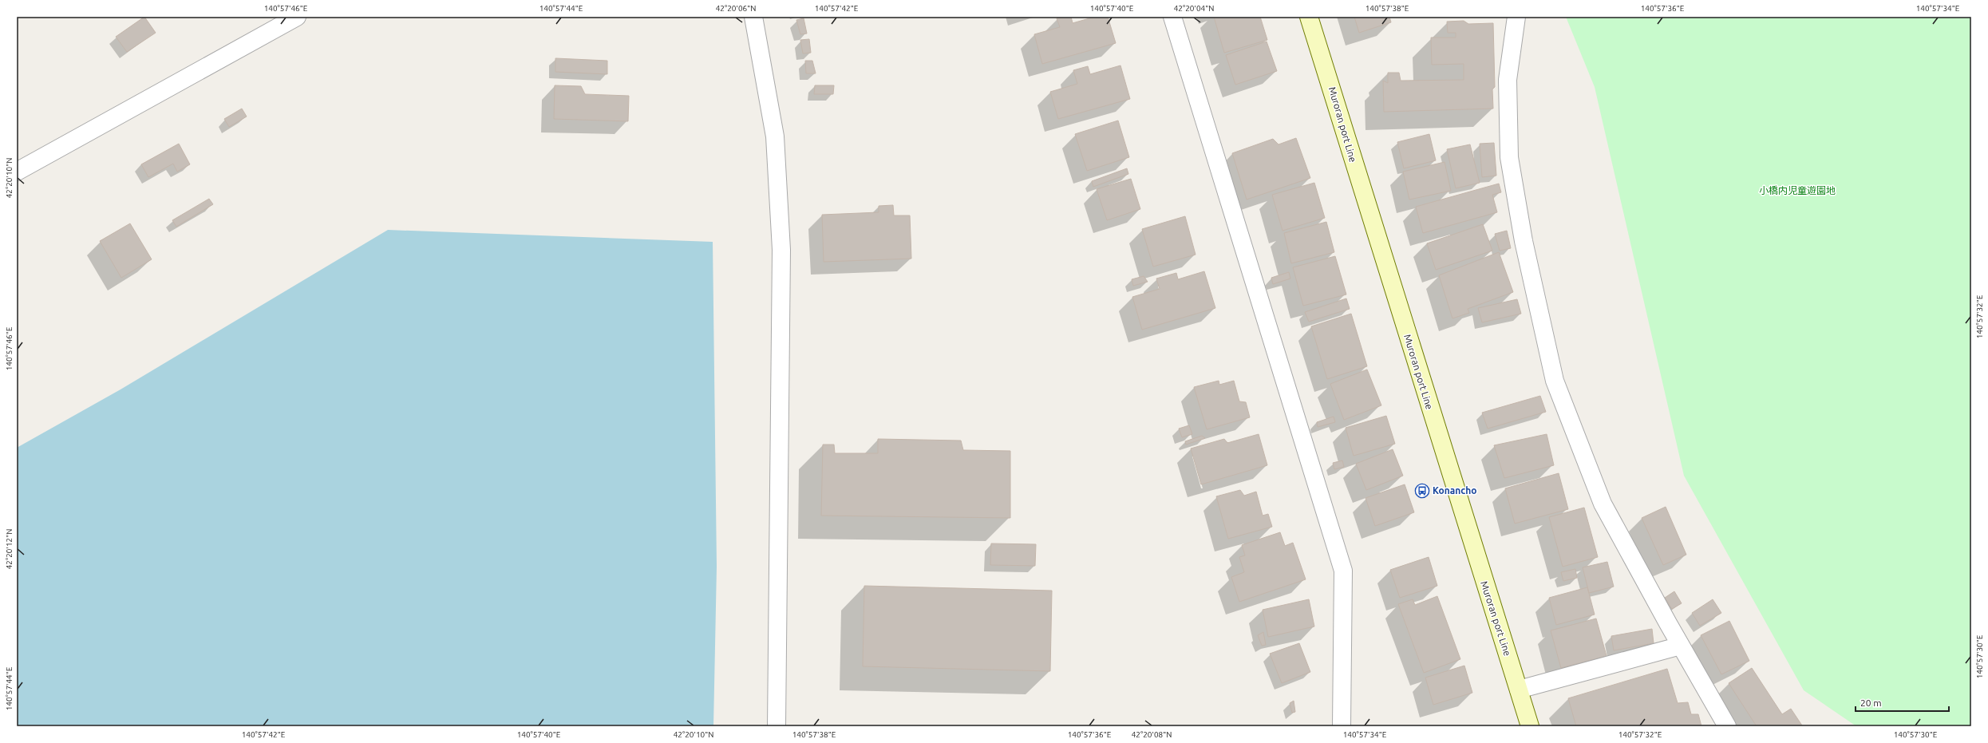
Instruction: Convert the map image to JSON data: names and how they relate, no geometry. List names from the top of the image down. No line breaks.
{"streets":{"main road":["Muroran port Line"]},"parks":["小橋内児童遊園地"],"places":{"bus stop":["Konancho"]},"scale_bar":"20 m","coordinates":["140°57'46\"E","140°57'44\"E","42°20'06\"N","140°57'42\"E","140°57'40\"E","42°20'04\"N","140°57'38\"E","140°57'36\"E","140°57'34\"E","42°20'10\"N","140°57'32\"E","42°20'12\"N","140°57'30\"E","42°20'08\"N"]}
